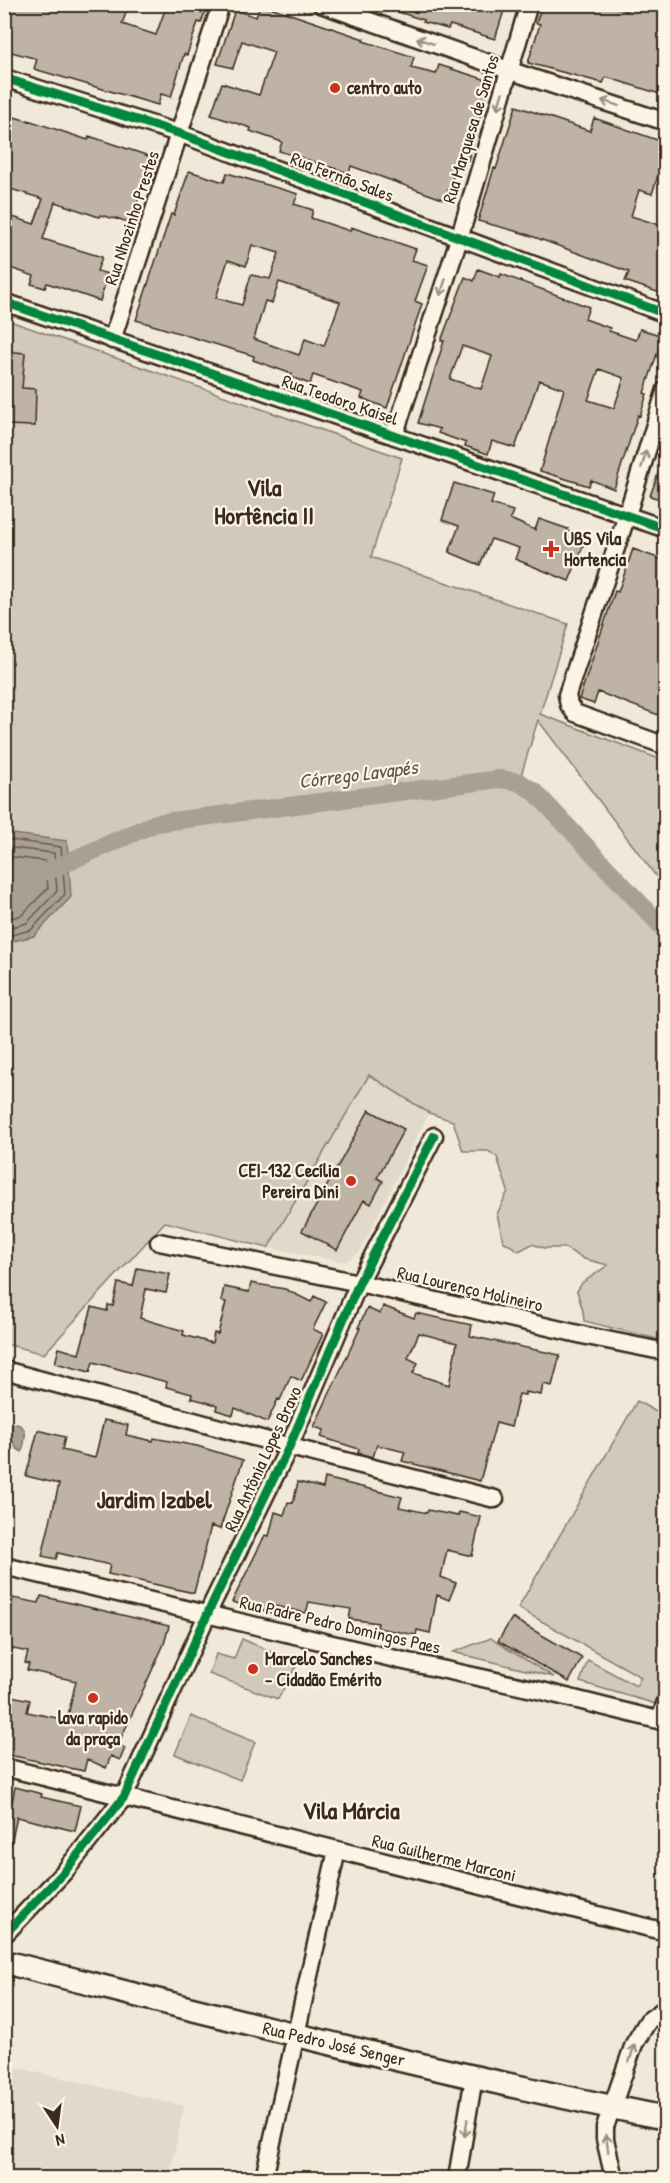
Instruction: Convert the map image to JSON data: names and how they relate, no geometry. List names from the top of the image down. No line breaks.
{"streets":{"main road":["Rua Pedro José Senger"],"street":["Rua Marquesa de Santos","Rua Fernão Sales","Rua Nhozinho Prestes","Rua Teodoro Kaisel","Rua Lourenço Molineiro","Rua Antônia Lopes Bravo","Rua Padre Pedro Domingos Paes","Rua Guilherme Marconi"]},"crossings":[["Rua Marquesa de Santos","Rua Fernão Sales"],["Rua Marquesa de Santos","Rua Teodoro Kaisel"],["Rua Fernão Sales","Rua Nhozinho Prestes"],["Rua Nhozinho Prestes","Rua Teodoro Kaisel"],["Rua Lourenço Molineiro","Rua Antônia Lopes Bravo"],["Rua Antônia Lopes Bravo","Rua Padre Pedro Domingos Paes"],["Rua Antônia Lopes Bravo","Rua Guilherme Marconi"]],"one_way":["Rua Marquesa de Santos"],"districts":["Vila Hortência II","Jardim Izabel","Vila Márcia"],"water":["Córrego Lavapés"],"places":{"other":["centro auto","CEI-132 Cecília Pereira Dini","Marcelo Sanches - Cidadão Emérito","lava rapido da praça"],"health":["UBS Vila Hortencia"]},"north":"bottom"}
